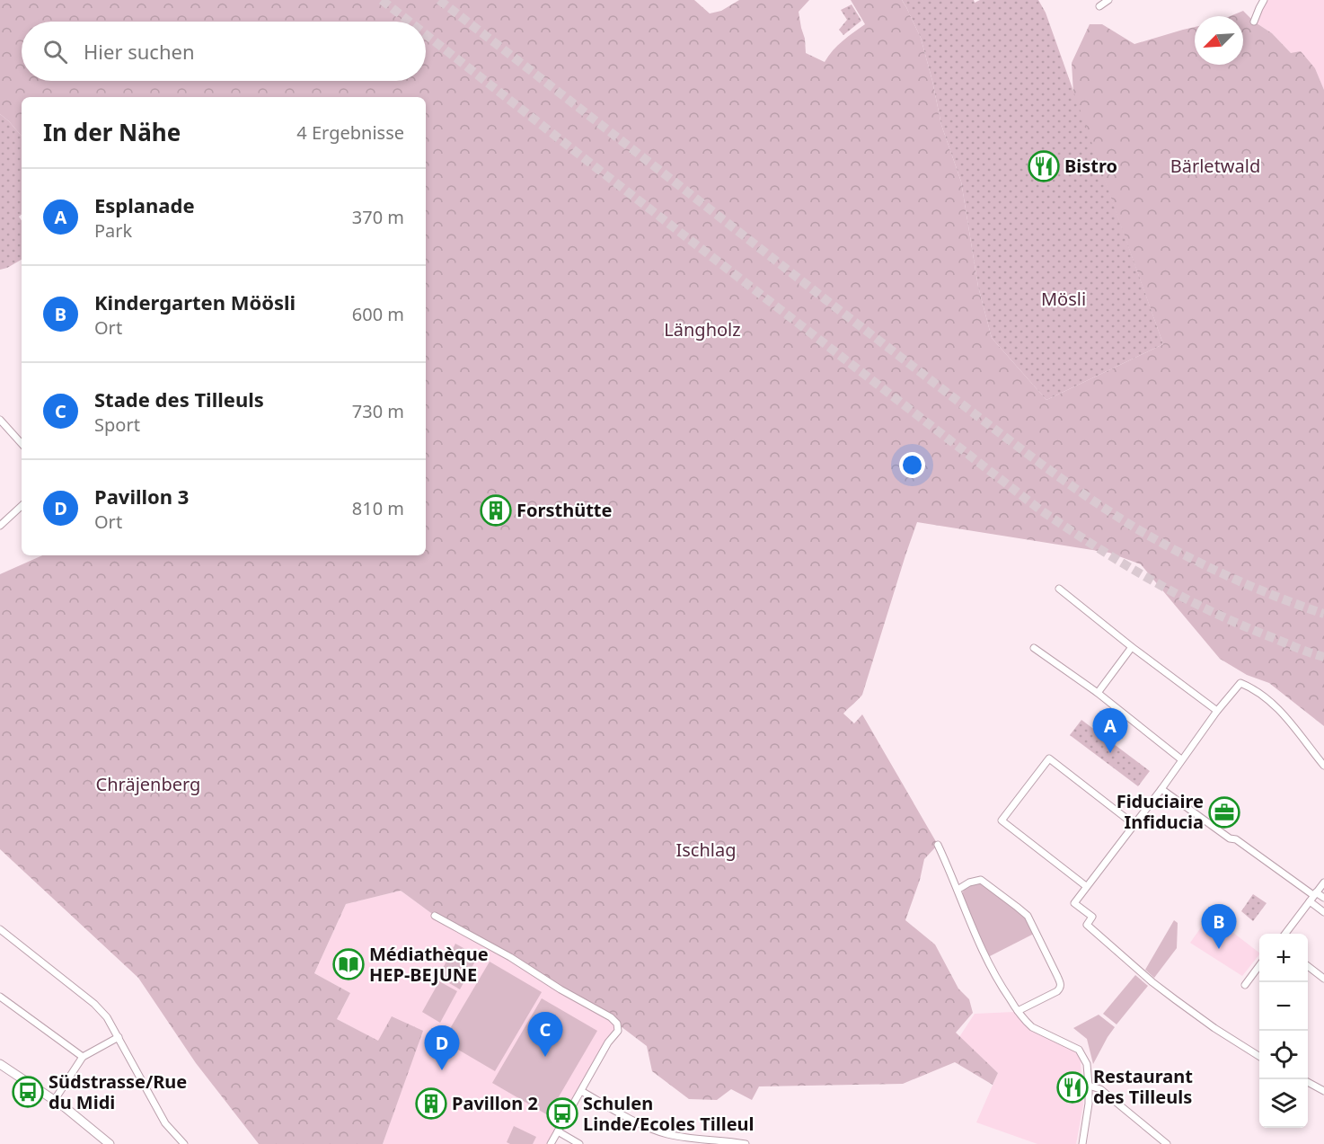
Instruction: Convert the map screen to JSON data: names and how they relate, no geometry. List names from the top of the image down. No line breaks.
{"parks":["Bärletwald","Mösli","Längholz","Chräjenberg","Ischlag"],"places":{"restaurant":["Bistro","Restaurant des Tilleuls"],"building":["Forsthütte","Pavillon 2"],"office":["Fiduciaire Infiducia"],"library":["Médiathèque HEP-BEJUNE"],"bus stop":["Südstrasse/Rue du Midi","Schulen Linde/Ecoles Tilleul"]},"north":"bottom left","page":{"search":"Hier suchen","heading":["In der Nähe","4 Ergebnisse"],"list":[{"mark":"A","name":"Esplanade","note":"Park","value":"370 m"},{"mark":"B","name":"Kindergarten Möösli","note":"Ort","value":"600 m"},{"mark":"C","name":"Stade des Tilleuls","note":"Sport","value":"730 m"},{"mark":"D","name":"Pavillon 3","note":"Ort","value":"810 m"}],"pins":["A","B","C","D"],"map_buttons":["+","−"]}}
